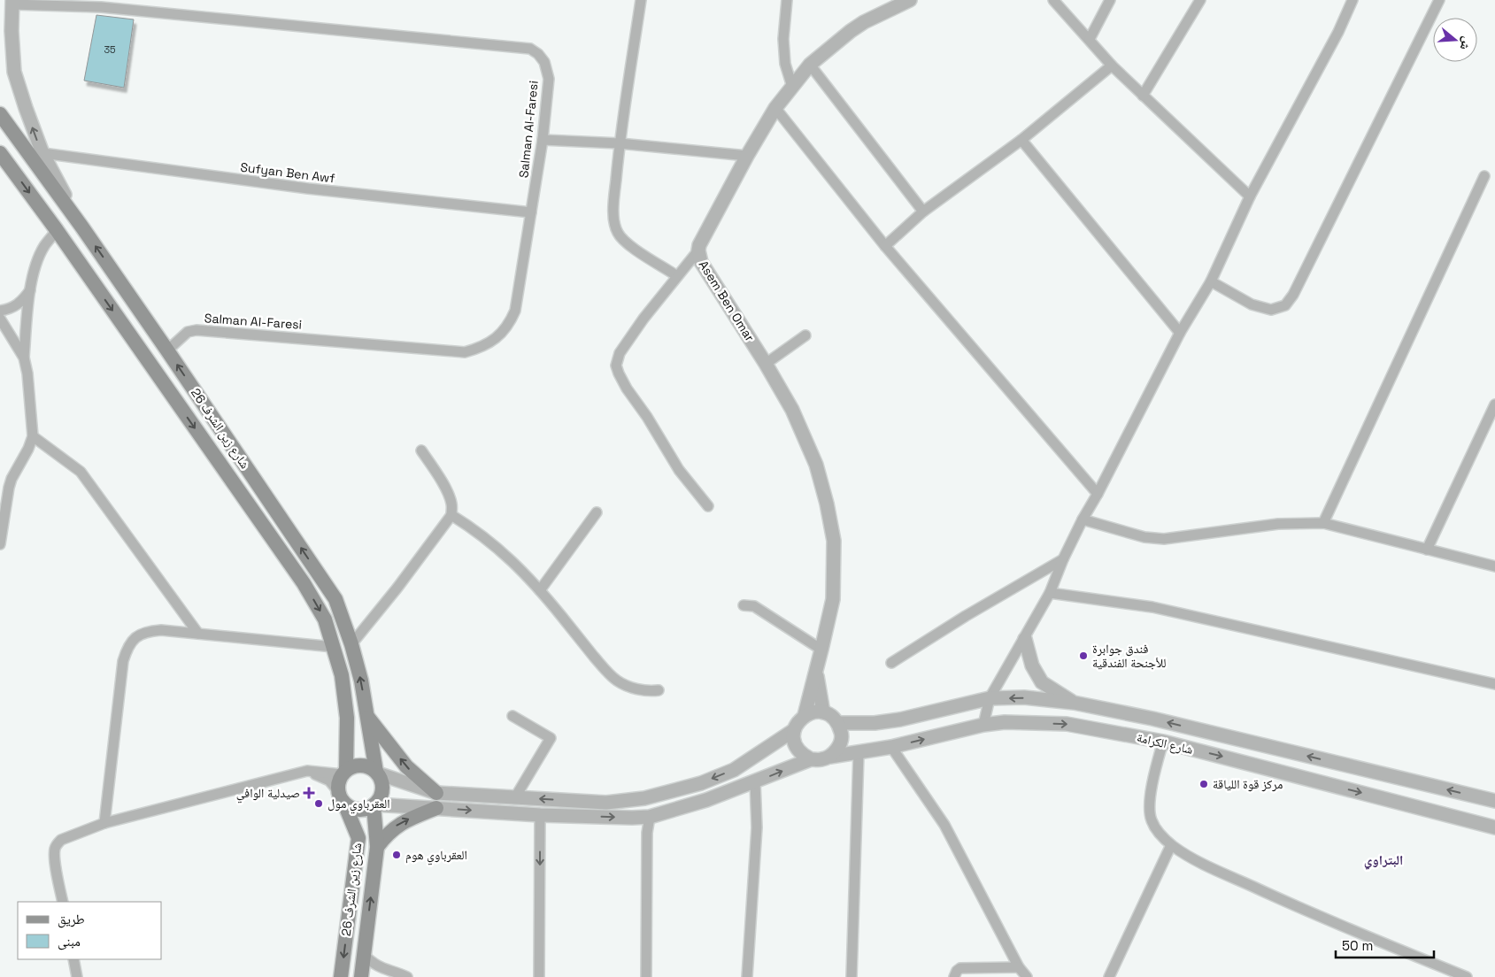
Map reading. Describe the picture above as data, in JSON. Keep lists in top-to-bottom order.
{
  "streets": {
    "main road": ["شارع زين الشرف 26"],
    "street": [
      "Salman Al-Faresi",
      "Sufyan Ben Awf",
      "Asem Ben Omar",
      "شارع الكرامة"
    ]
  },
  "crossings": [
    ["Salman Al-Faresi", "Sufyan Ben Awf"],
    ["Salman Al-Faresi", "شارع زين الشرف 26"],
    ["Asem Ben Omar", "شارع الكرامة"]
  ],
  "districts": ["البتراوي"],
  "places": {
    "other": [
      "فندق جوابرة للأجنحة الفندقية",
      "مركز قوة اللياقة",
      "العقرباوي مول",
      "العقرباوي هوم"
    ],
    "health": ["صيدلية الوافي"]
  },
  "house_numbers": ["35"],
  "legend": ["طريق", "مبنى"],
  "scale_bar": "50 m",
  "north": "right"
}
